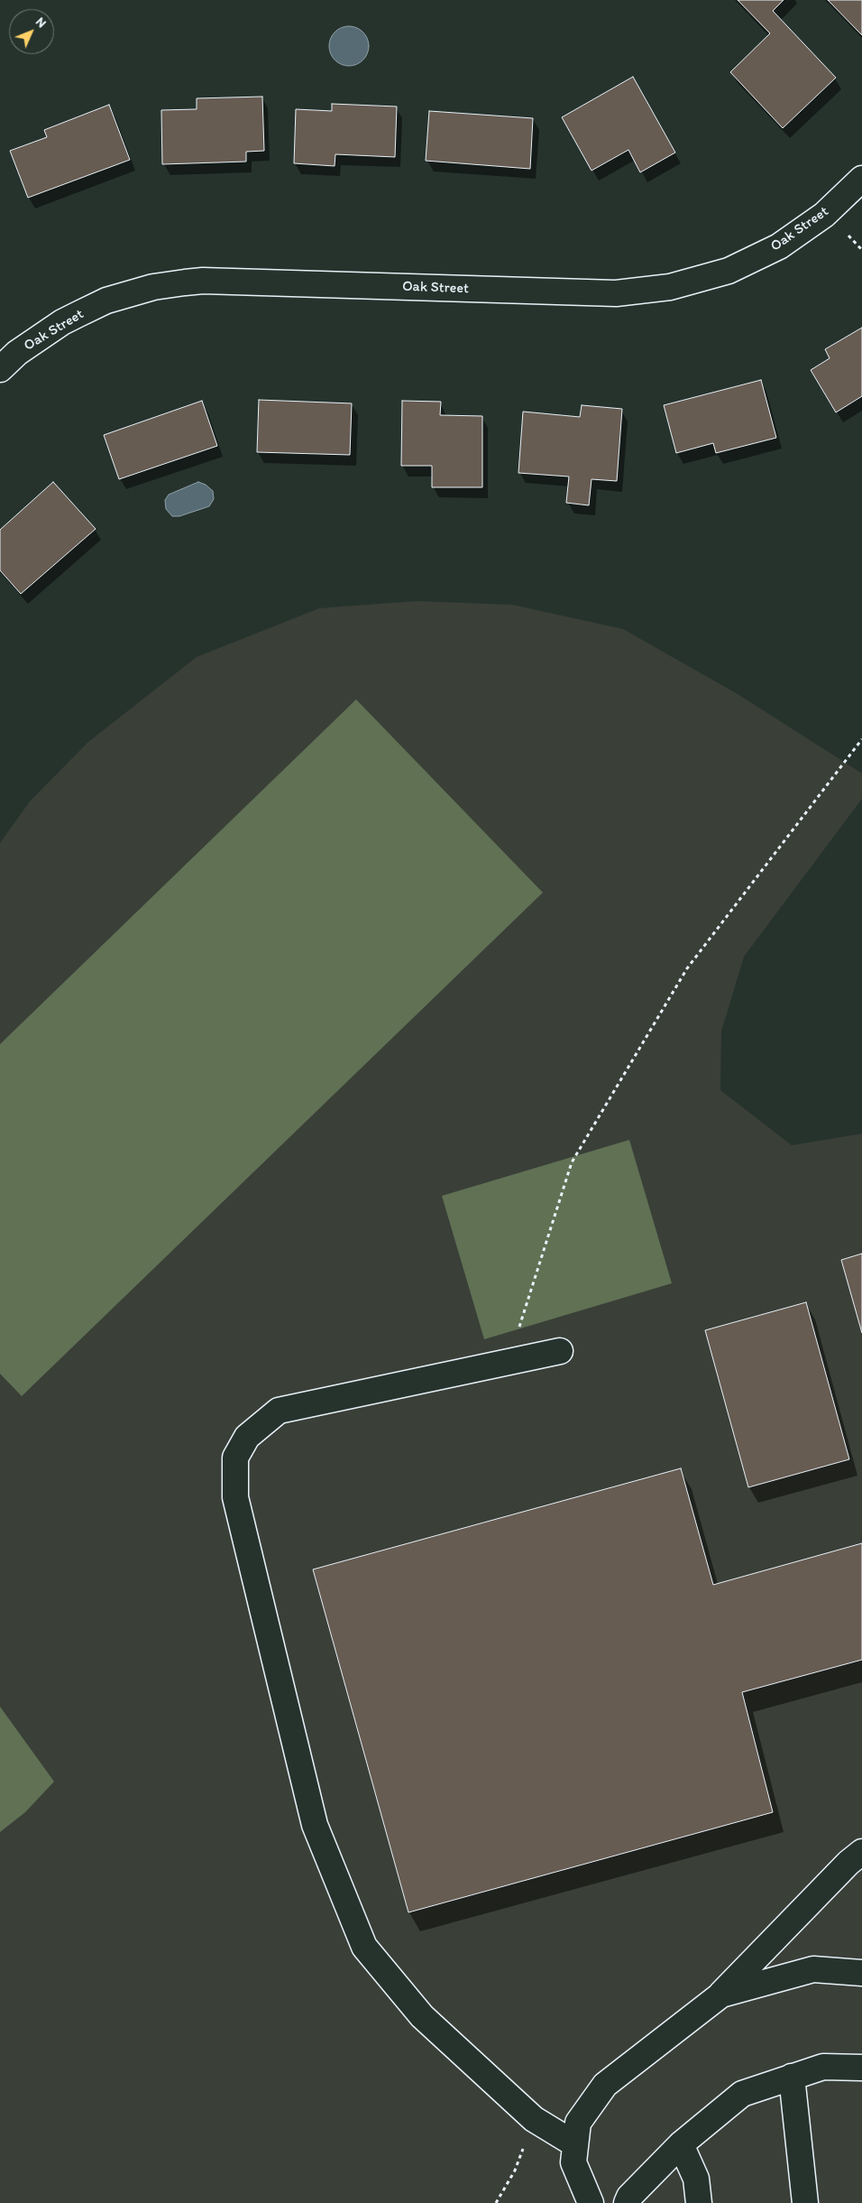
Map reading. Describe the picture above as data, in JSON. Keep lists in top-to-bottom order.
{
  "streets": {
    "street": ["Oak Street"]
  },
  "north": "top right"
}
